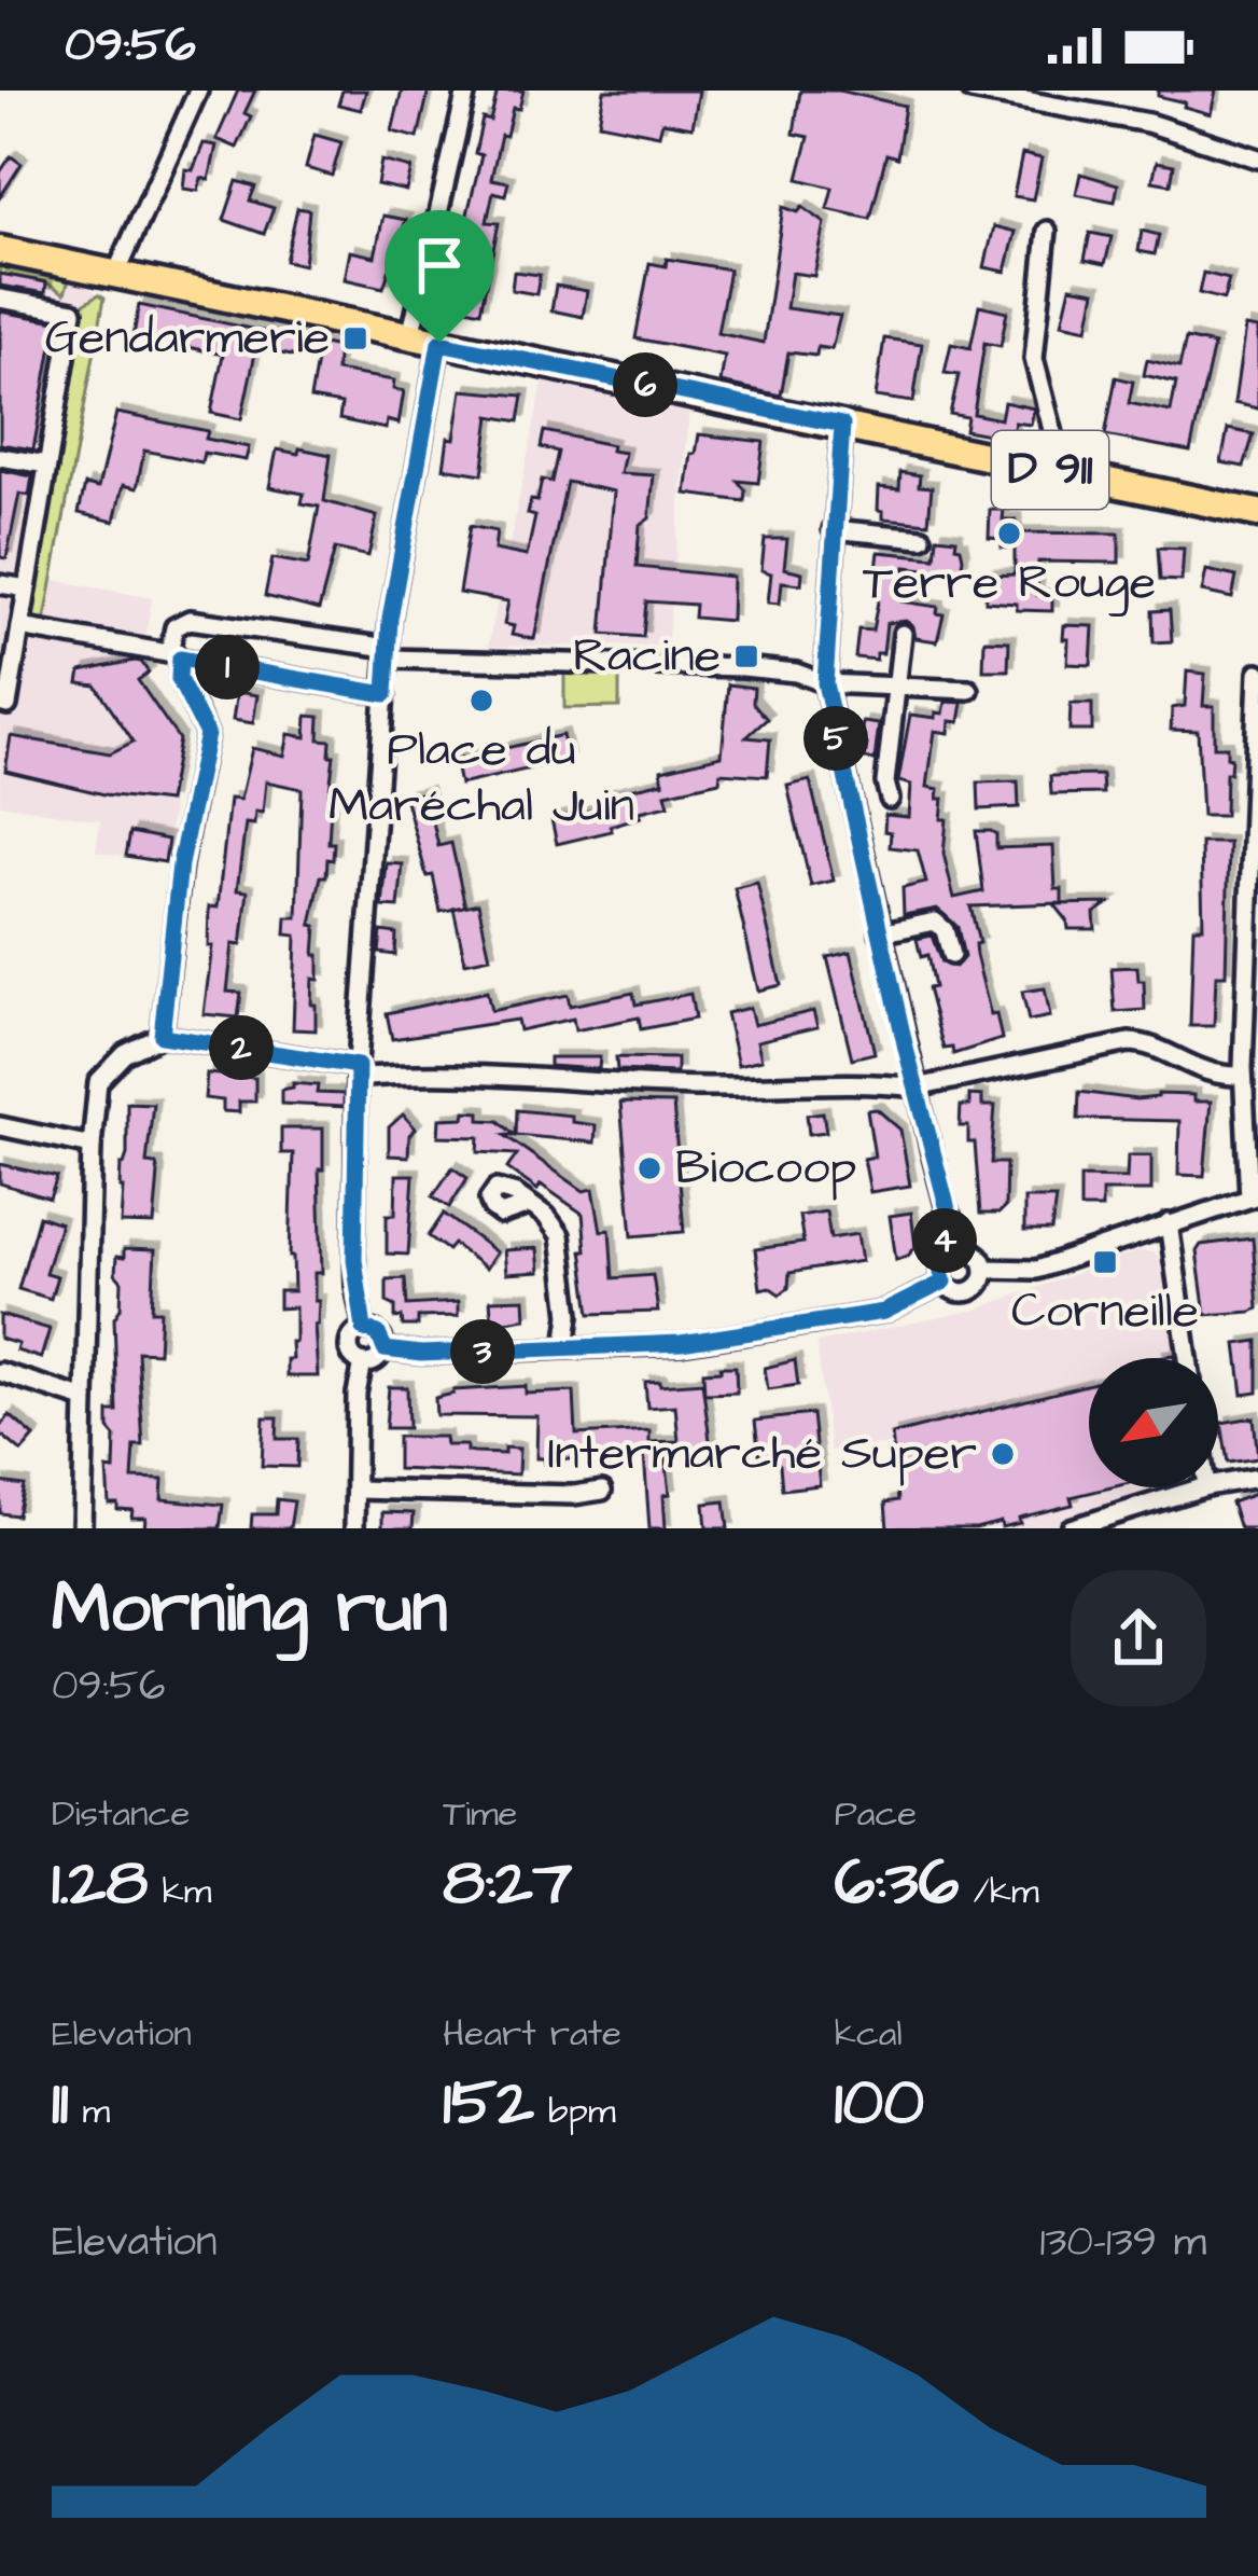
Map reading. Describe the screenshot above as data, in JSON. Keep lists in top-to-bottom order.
{
  "streets": {
    "main road": ["D 911"]
  },
  "places": {
    "transit": ["Gendarmerie", "Racine", "Corneille"],
    "other": [
      "Terre Rouge",
      "Place du Maréchal Juin",
      "Biocoop",
      "Intermarché Super"
    ]
  },
  "north": "bottom left",
  "page": {
    "status": "09:56",
    "pins": [
      "6",
      "1",
      "5",
      "2",
      "4",
      "3"
    ],
    "heading": ["Morning run", "09:56"],
    "stats": [
      ["Distance", "1.28 km"],
      ["Time", "8:27"],
      ["Pace", "6:36 /km"],
      ["Elevation", "11 m"],
      ["Heart rate", "152 bpm"],
      ["kcal", "100"]
    ],
    "chart": ["Elevation", "130–139 m"]
  }
}
